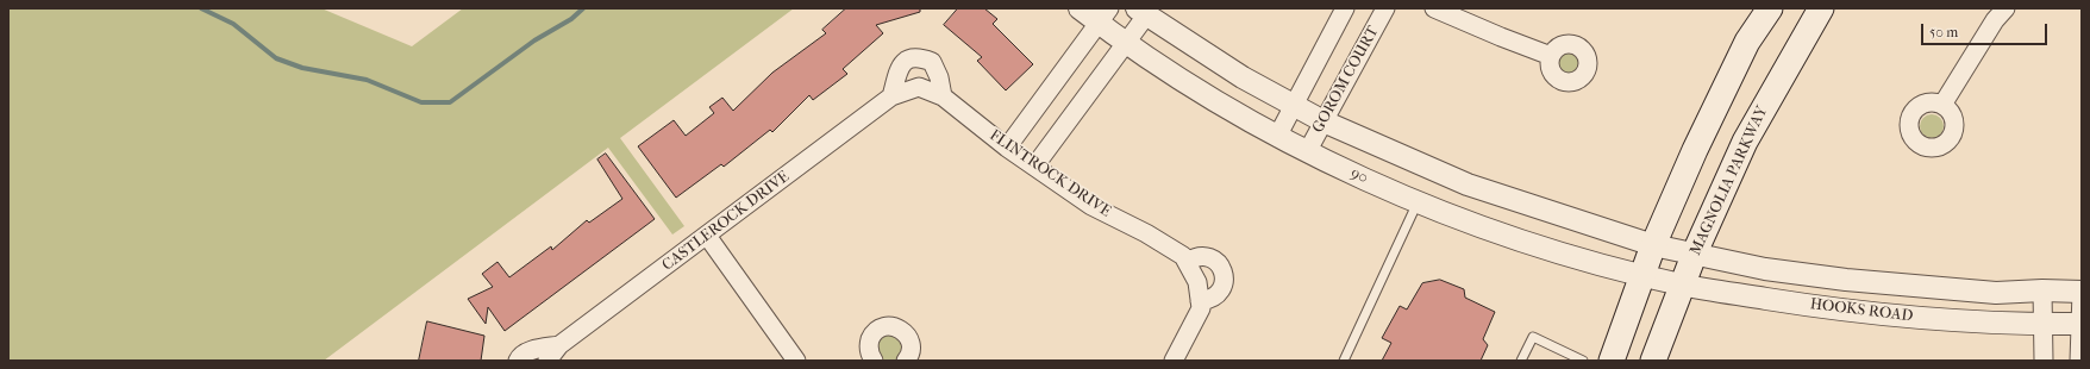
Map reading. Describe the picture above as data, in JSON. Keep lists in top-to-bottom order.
{
  "streets": {
    "main road": ["MAGNOLIA PARKWAY"],
    "street": [
      "GOROM COURT",
      "FLINTROCK DRIVE",
      "90",
      "CASTLEROCK DRIVE",
      "HOOKS ROAD"
    ]
  },
  "crossings": [
    ["GOROM COURT", "90"],
    ["FLINTROCK DRIVE", "CASTLEROCK DRIVE"],
    ["90", "HOOKS ROAD"],
    ["MAGNOLIA PARKWAY", "HOOKS ROAD"]
  ],
  "scale_bar": "50 m"
}
